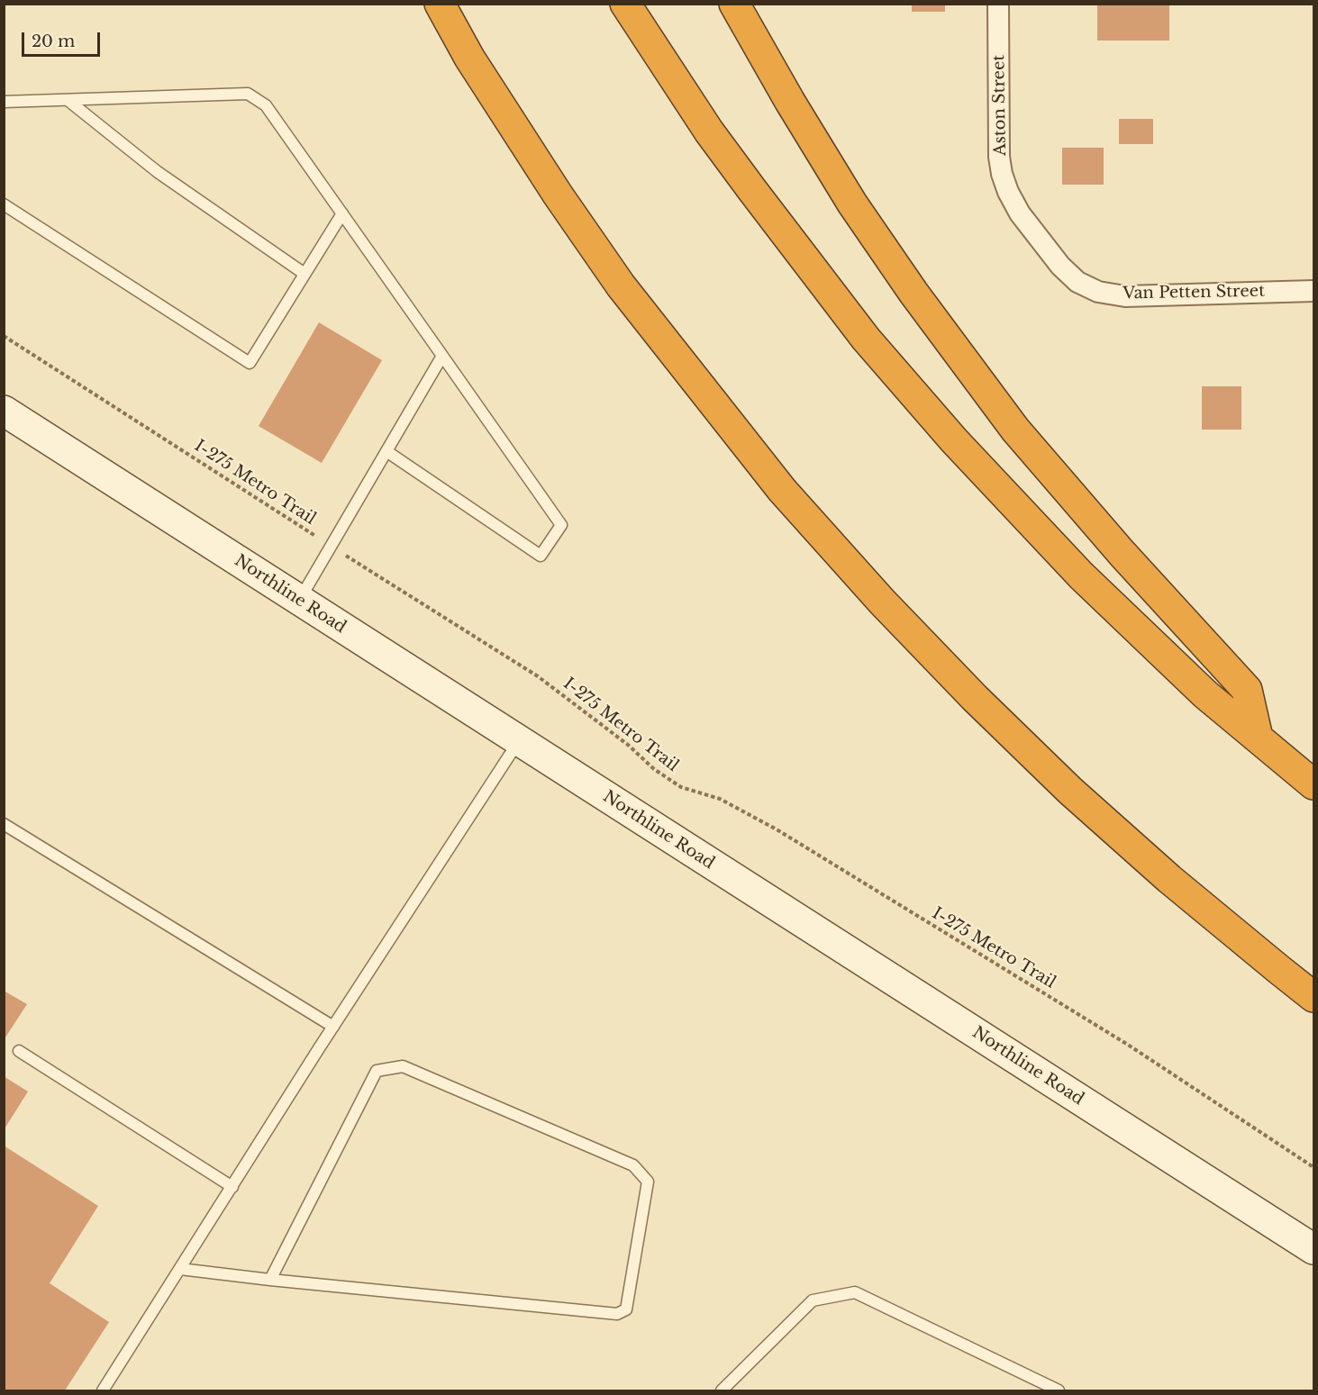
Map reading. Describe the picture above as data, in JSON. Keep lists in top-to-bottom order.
{
  "streets": {
    "street": ["Aston Street", "Van Petten Street", "Northline Road"],
    "path": ["I-275 Metro Trail"]
  },
  "crossings": [
    ["Aston Street", "Van Petten Street"]
  ],
  "scale_bar": "20 m"
}
